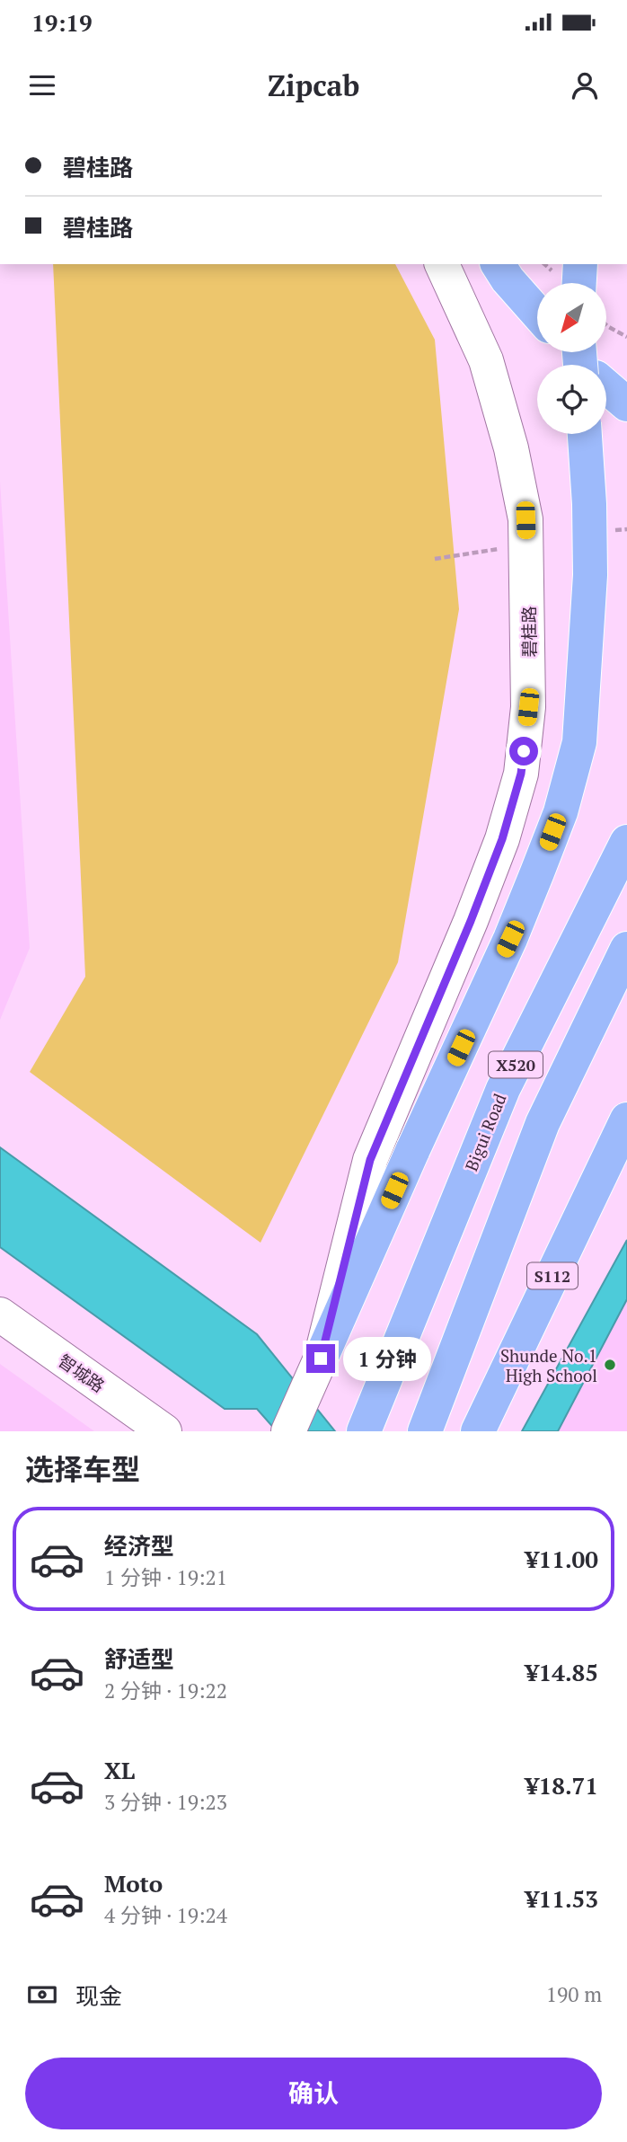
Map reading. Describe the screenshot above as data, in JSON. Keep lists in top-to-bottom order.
{
  "streets": {
    "highway": ["X520", "Bigui Road", "S112"],
    "main road": ["碧桂路", "智城路"]
  },
  "places": ["Shunde No.1 High School"],
  "north": "bottom left",
  "page": {
    "status": "19:19",
    "header": "Zipcab",
    "banner": ["碧桂路", "碧桂路"],
    "bubble": "1 分钟",
    "heading": "选择车型",
    "list": [
      {
        "name": "经济型",
        "note": "1 分钟 · 19:21",
        "value": "¥11.00"
      },
      {
        "name": "舒适型",
        "note": "2 分钟 · 19:22",
        "value": "¥14.85"
      },
      {
        "name": "XL",
        "note": "3 分钟 · 19:23",
        "value": "¥18.71"
      },
      {
        "name": "Moto",
        "note": "4 分钟 · 19:24",
        "value": "¥11.53"
      }
    ],
    "pay": ["现金", "190 m"],
    "buttons": "确认"
  }
}
